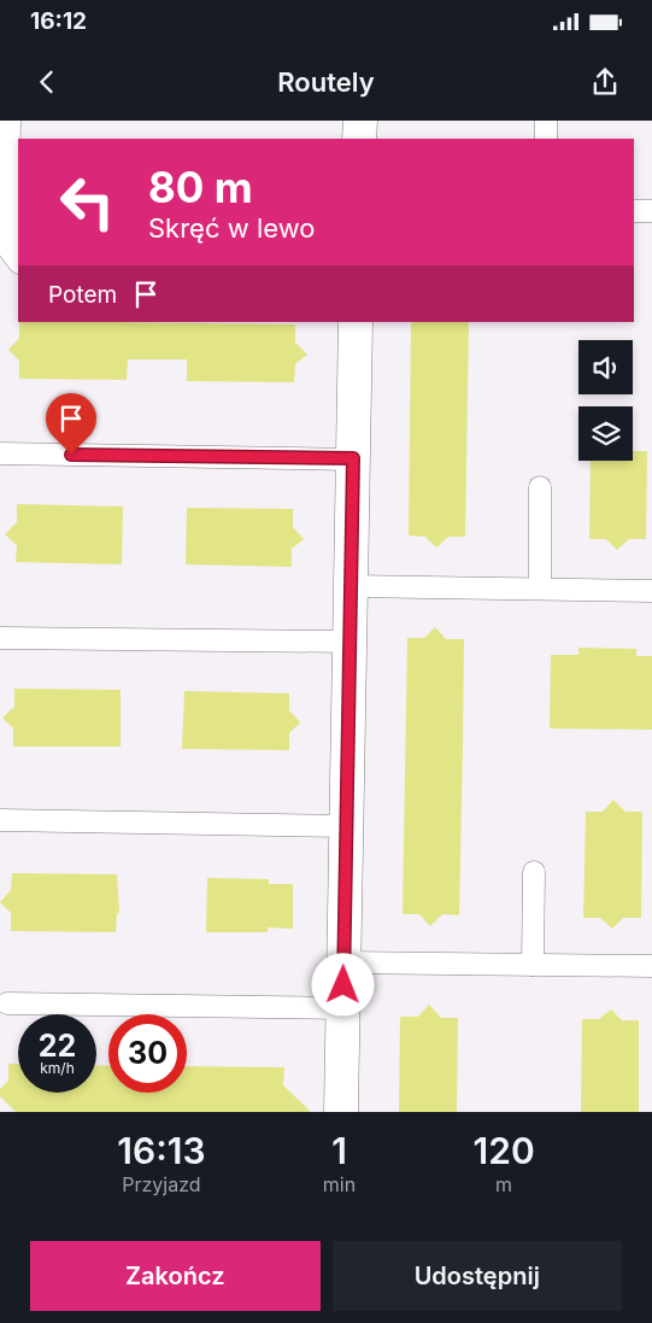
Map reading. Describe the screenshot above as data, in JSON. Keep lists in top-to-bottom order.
{
  "page": {
    "status": "16:12",
    "header": "Routely",
    "turn": ["80 m", "Skręć w lewo"],
    "then": "Potem",
    "speed": "22 km/h",
    "limit": "30",
    "eta": [
      "16:13",
      "Przyjazd",
      "1",
      "min",
      "120",
      "m"
    ],
    "buttons": ["Zakończ", "Udostępnij"]
  }
}
